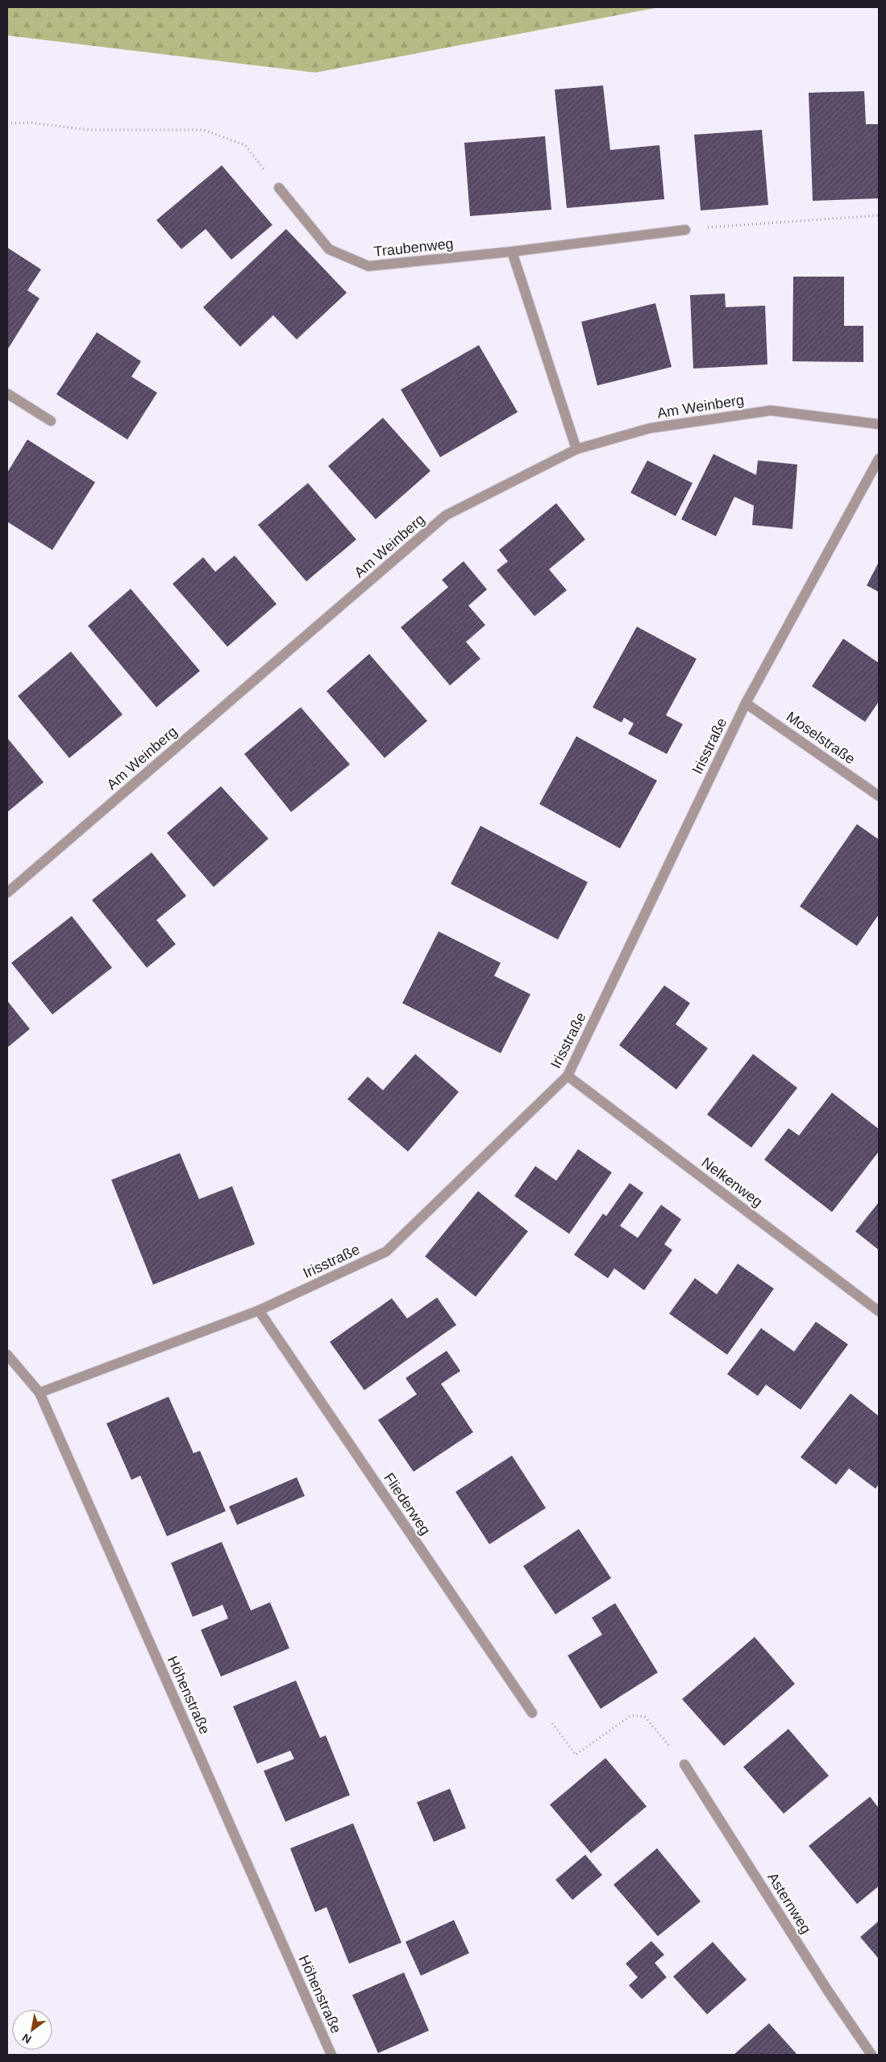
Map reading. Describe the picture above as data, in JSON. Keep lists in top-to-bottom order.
{
  "streets": {
    "street": [
      "Traubenweg",
      "Am Weinberg",
      "Moselstraße",
      "Irisstraße",
      "Nelkenweg",
      "Fliederweg",
      "Höhenstraße",
      "Asternweg"
    ]
  },
  "crossings": [
    ["Moselstraße", "Irisstraße"],
    ["Irisstraße", "Nelkenweg"],
    ["Irisstraße", "Fliederweg"],
    ["Irisstraße", "Höhenstraße"]
  ],
  "north": "bottom left"
}
